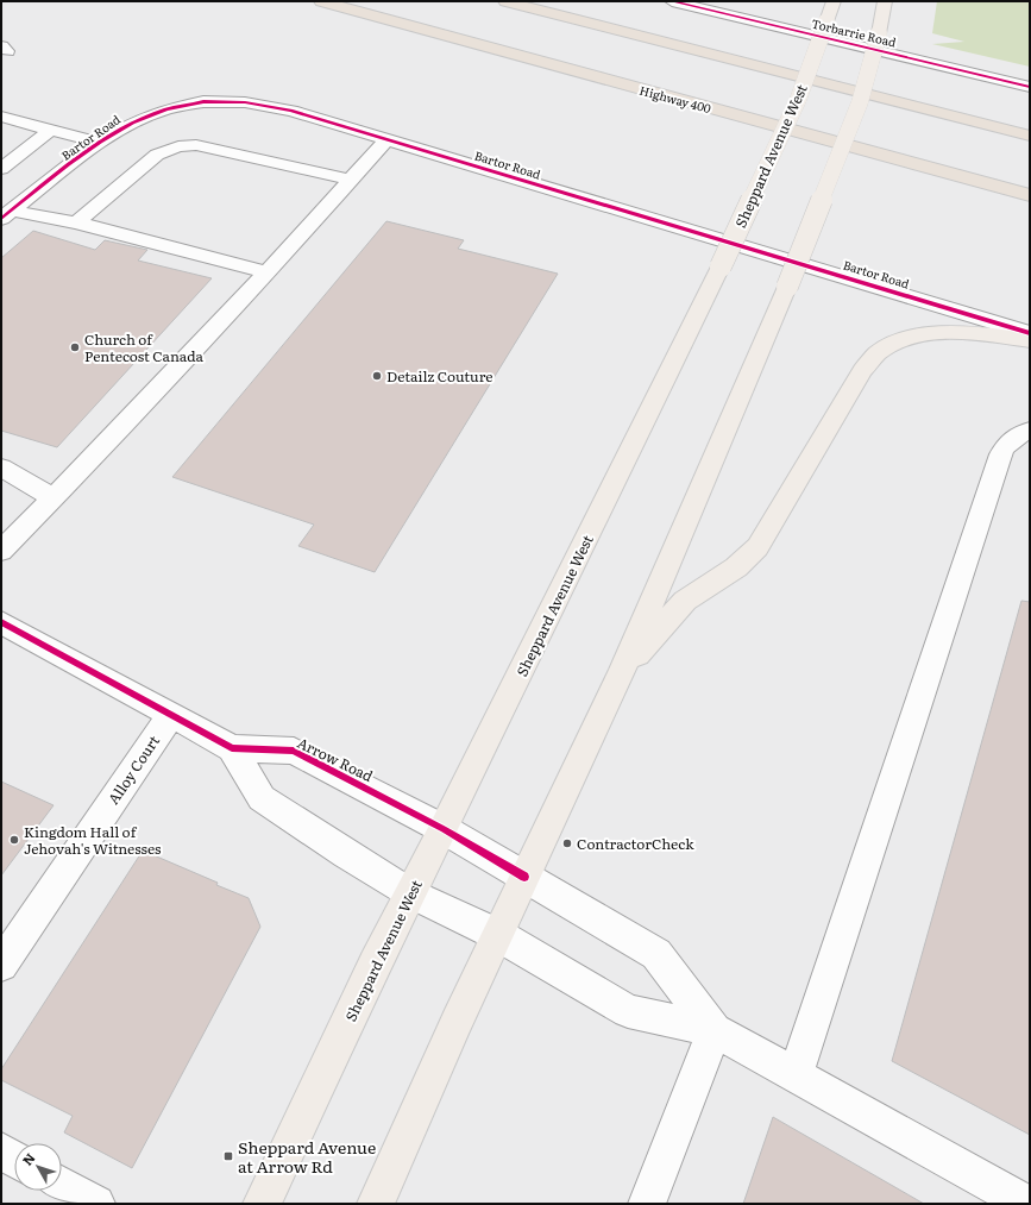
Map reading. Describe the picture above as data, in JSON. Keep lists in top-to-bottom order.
{
  "streets": {
    "highway": ["Highway 400"],
    "main road": ["Sheppard Avenue West"],
    "street": [
      "Torbarrie Road",
      "Bartor Road",
      "Arrow Road",
      "Alloy Court"
    ]
  },
  "crossings": [
    ["Sheppard Avenue West", "Arrow Road"],
    ["Arrow Road", "Alloy Court"]
  ],
  "places": {
    "other": [
      "Church of Pentecost Canada",
      "Detailz Couture",
      "Kingdom Hall of Jehovah's Witnesses",
      "ContractorCheck"
    ],
    "transit": ["Sheppard Avenue at Arrow Rd"]
  },
  "north": "top left"
}
